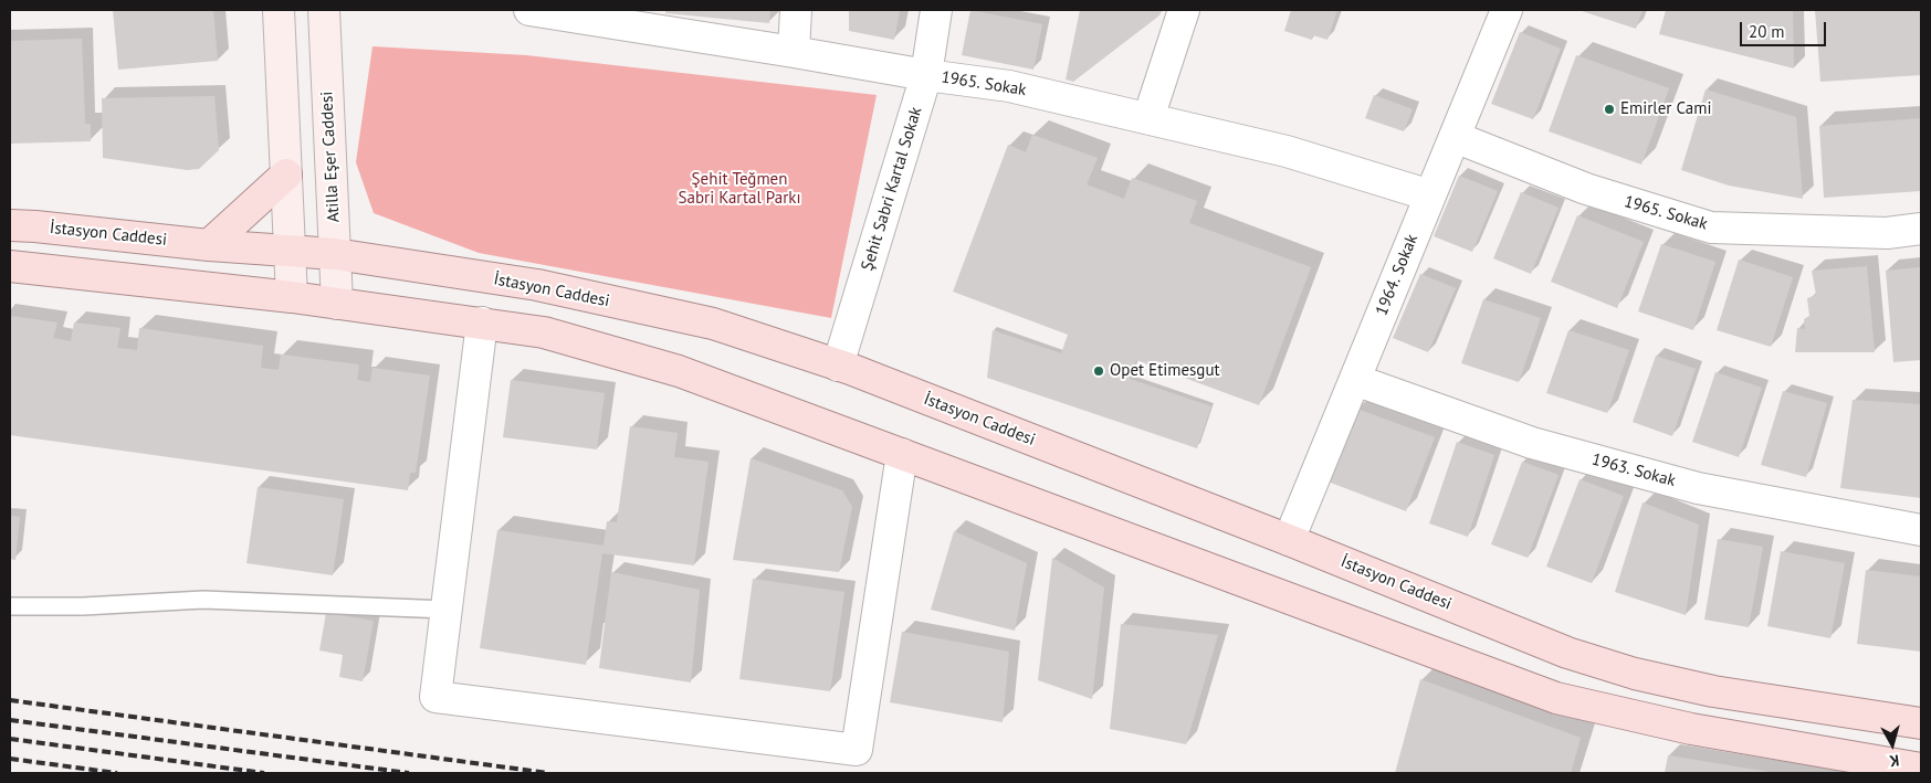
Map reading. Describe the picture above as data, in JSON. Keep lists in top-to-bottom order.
{
  "streets": {
    "main road": ["Atilla Eşer Caddesi", "İstasyon Caddesi"],
    "street": [
      "1965. Sokak",
      "Şehit Sabri Kartal Sokak",
      "1964. Sokak",
      "1963. Sokak"
    ]
  },
  "crossings": [
    ["1965. Sokak", "Şehit Sabri Kartal Sokak"],
    ["1965. Sokak", "1964. Sokak"],
    ["Atilla Eşer Caddesi", "İstasyon Caddesi"],
    ["Şehit Sabri Kartal Sokak", "İstasyon Caddesi"],
    ["İstasyon Caddesi", "1964. Sokak"],
    ["1964. Sokak", "1963. Sokak"]
  ],
  "parks": ["Şehit Teğmen Sabri Kartal Parkı"],
  "places": ["Emirler Cami", "Opet Etimesgut"],
  "scale_bar": "20 m",
  "north": "bottom"
}
